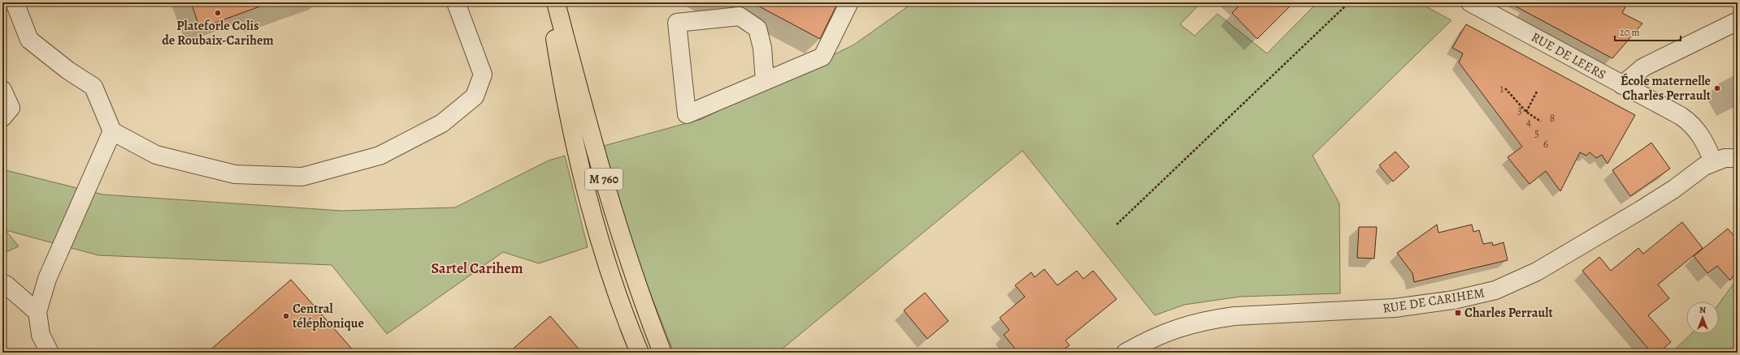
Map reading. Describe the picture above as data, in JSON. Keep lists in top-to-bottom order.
{
  "streets": {
    "main road": ["M 760"],
    "street": ["RUE DE LEERS", "RUE DE CARIHEM"]
  },
  "crossings": [
    ["RUE DE LEERS", "RUE DE CARIHEM"]
  ],
  "districts": ["Sartel Carihem"],
  "places": {
    "other": ["Plateforle Colis de Roubaix-Carihem", "École maternelle Charles Perrault", "Central téléphonique"],
    "transit": ["Charles Perrault"]
  },
  "house_numbers": [
    "1",
    "3",
    "8",
    "4",
    "5",
    "6"
  ],
  "scale_bar": "20 m",
  "north": "top"
}
